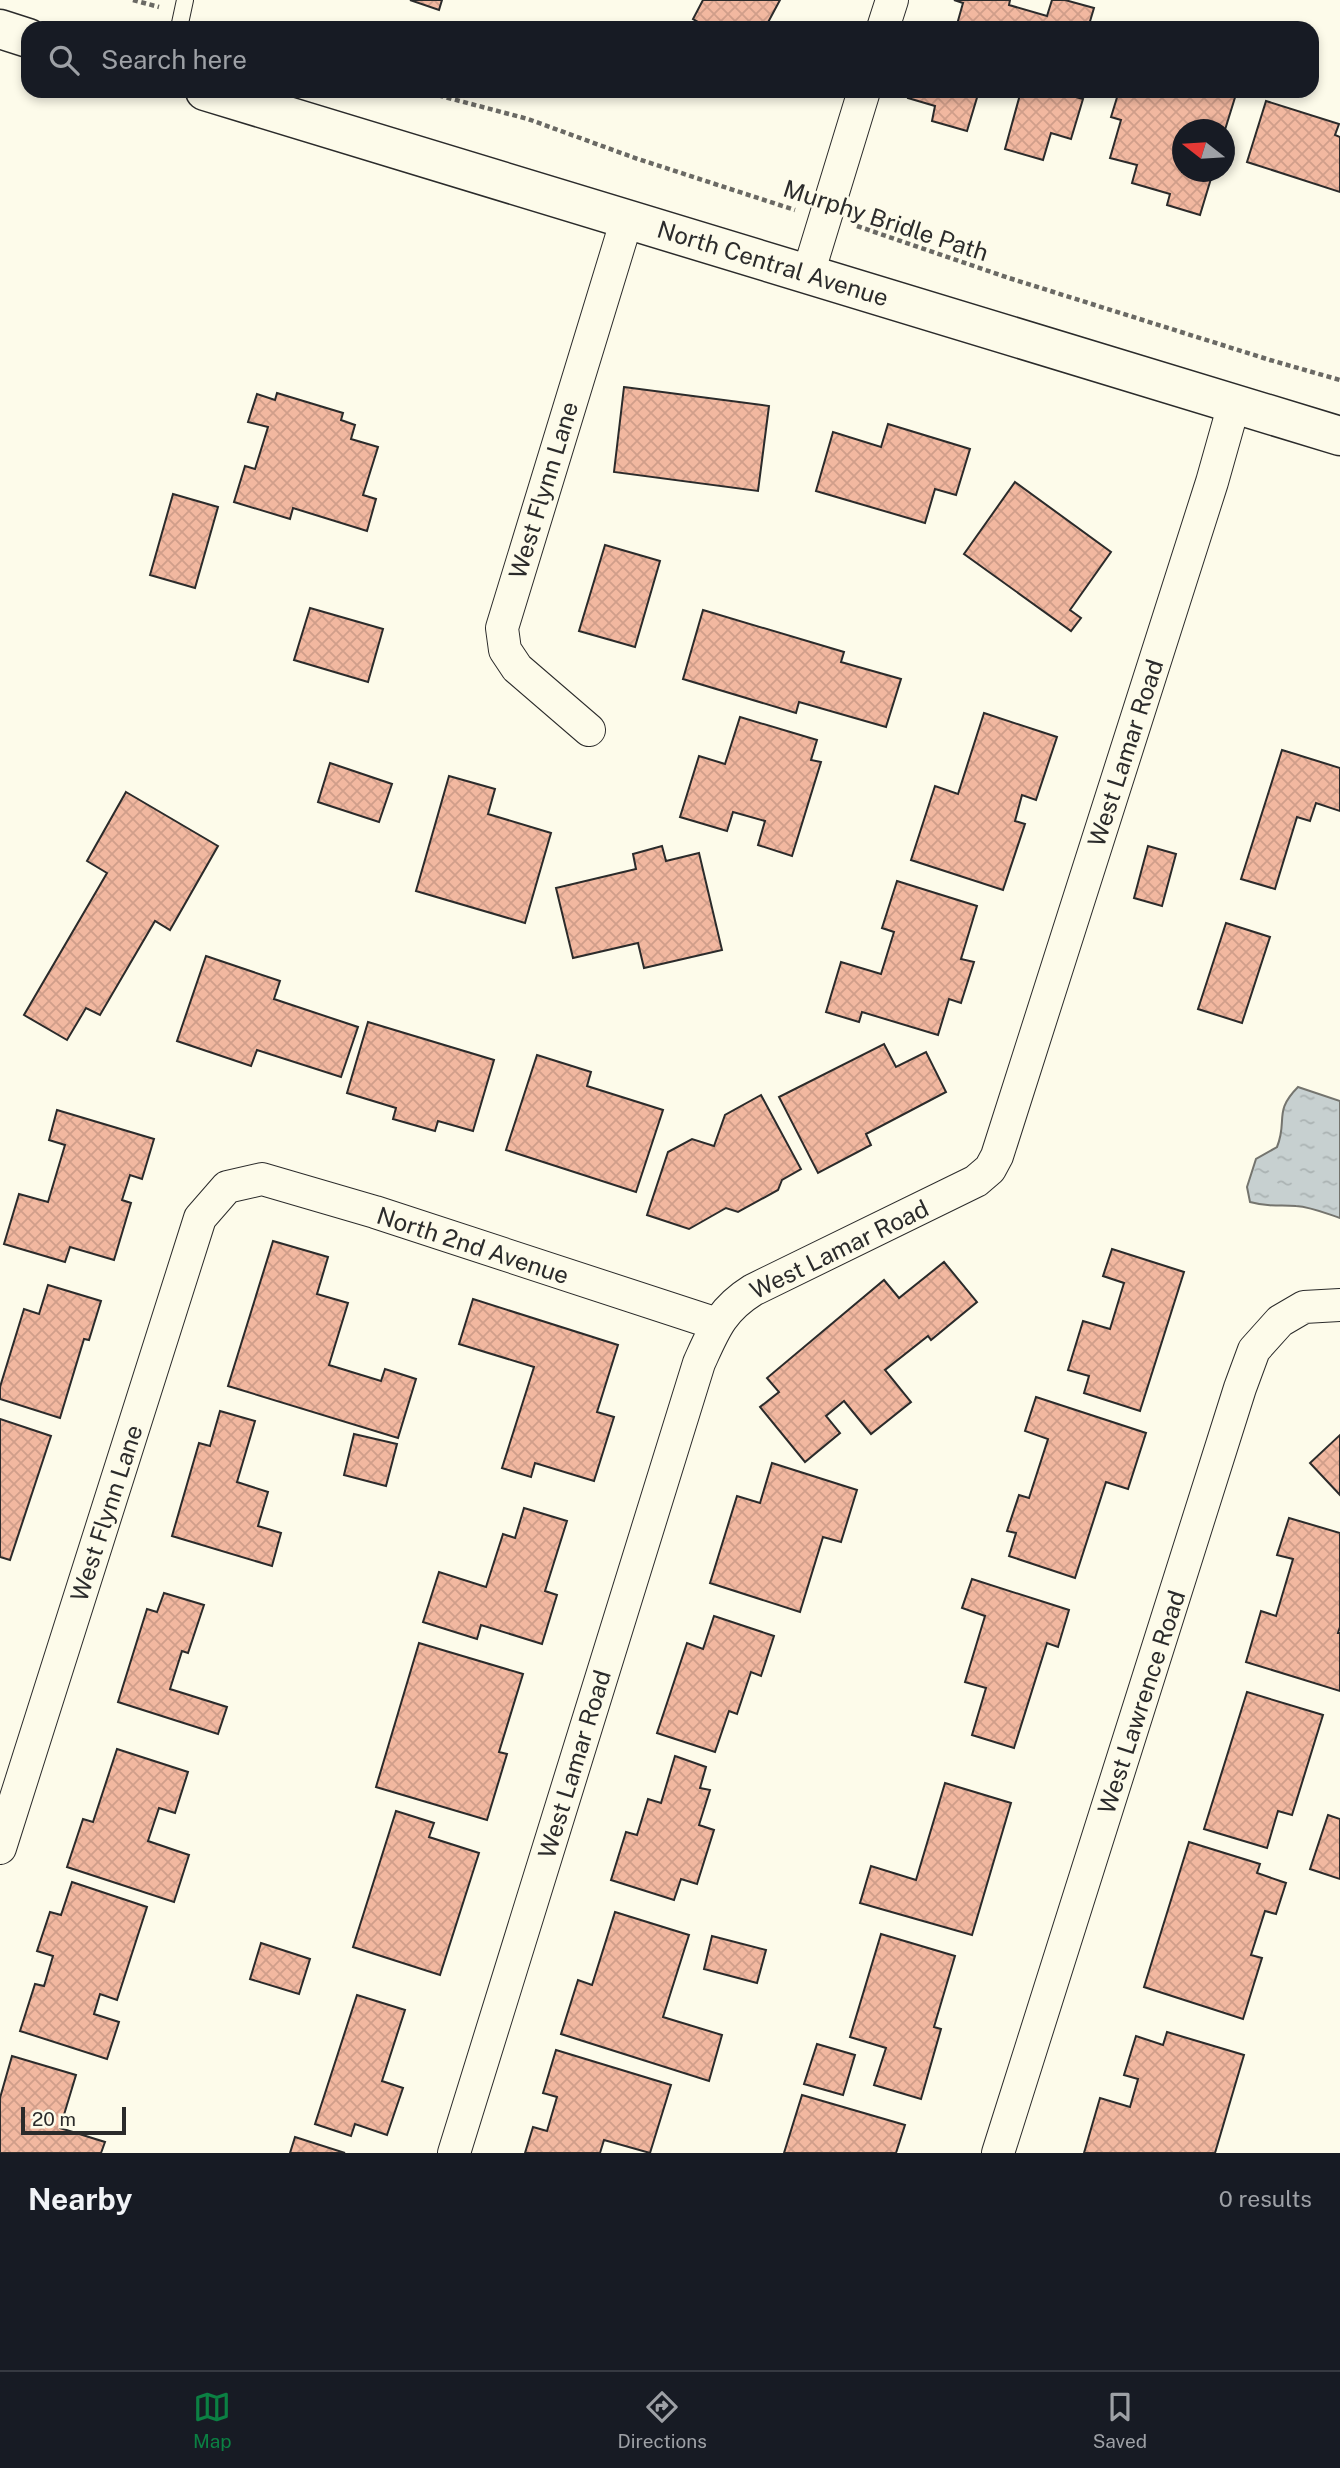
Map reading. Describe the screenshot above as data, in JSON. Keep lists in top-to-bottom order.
{
  "streets": {
    "main road": ["North Central Avenue"],
    "street": [
      "West Flynn Lane",
      "West Lamar Road",
      "North 2nd Avenue",
      "West Lawrence Road"
    ],
    "path": ["Murphy Bridle Path"]
  },
  "crossings": [
    ["North Central Avenue", "West Flynn Lane"],
    ["North Central Avenue", "West Lamar Road"],
    ["West Flynn Lane", "North 2nd Avenue"],
    ["West Lamar Road", "North 2nd Avenue"]
  ],
  "scale_bar": "20 m",
  "north": "left",
  "page": {
    "search": "Search here",
    "scale": "20 m",
    "heading": ["Nearby", "0 results"],
    "nav": ["Map", "Directions", "Saved"]
  }
}
